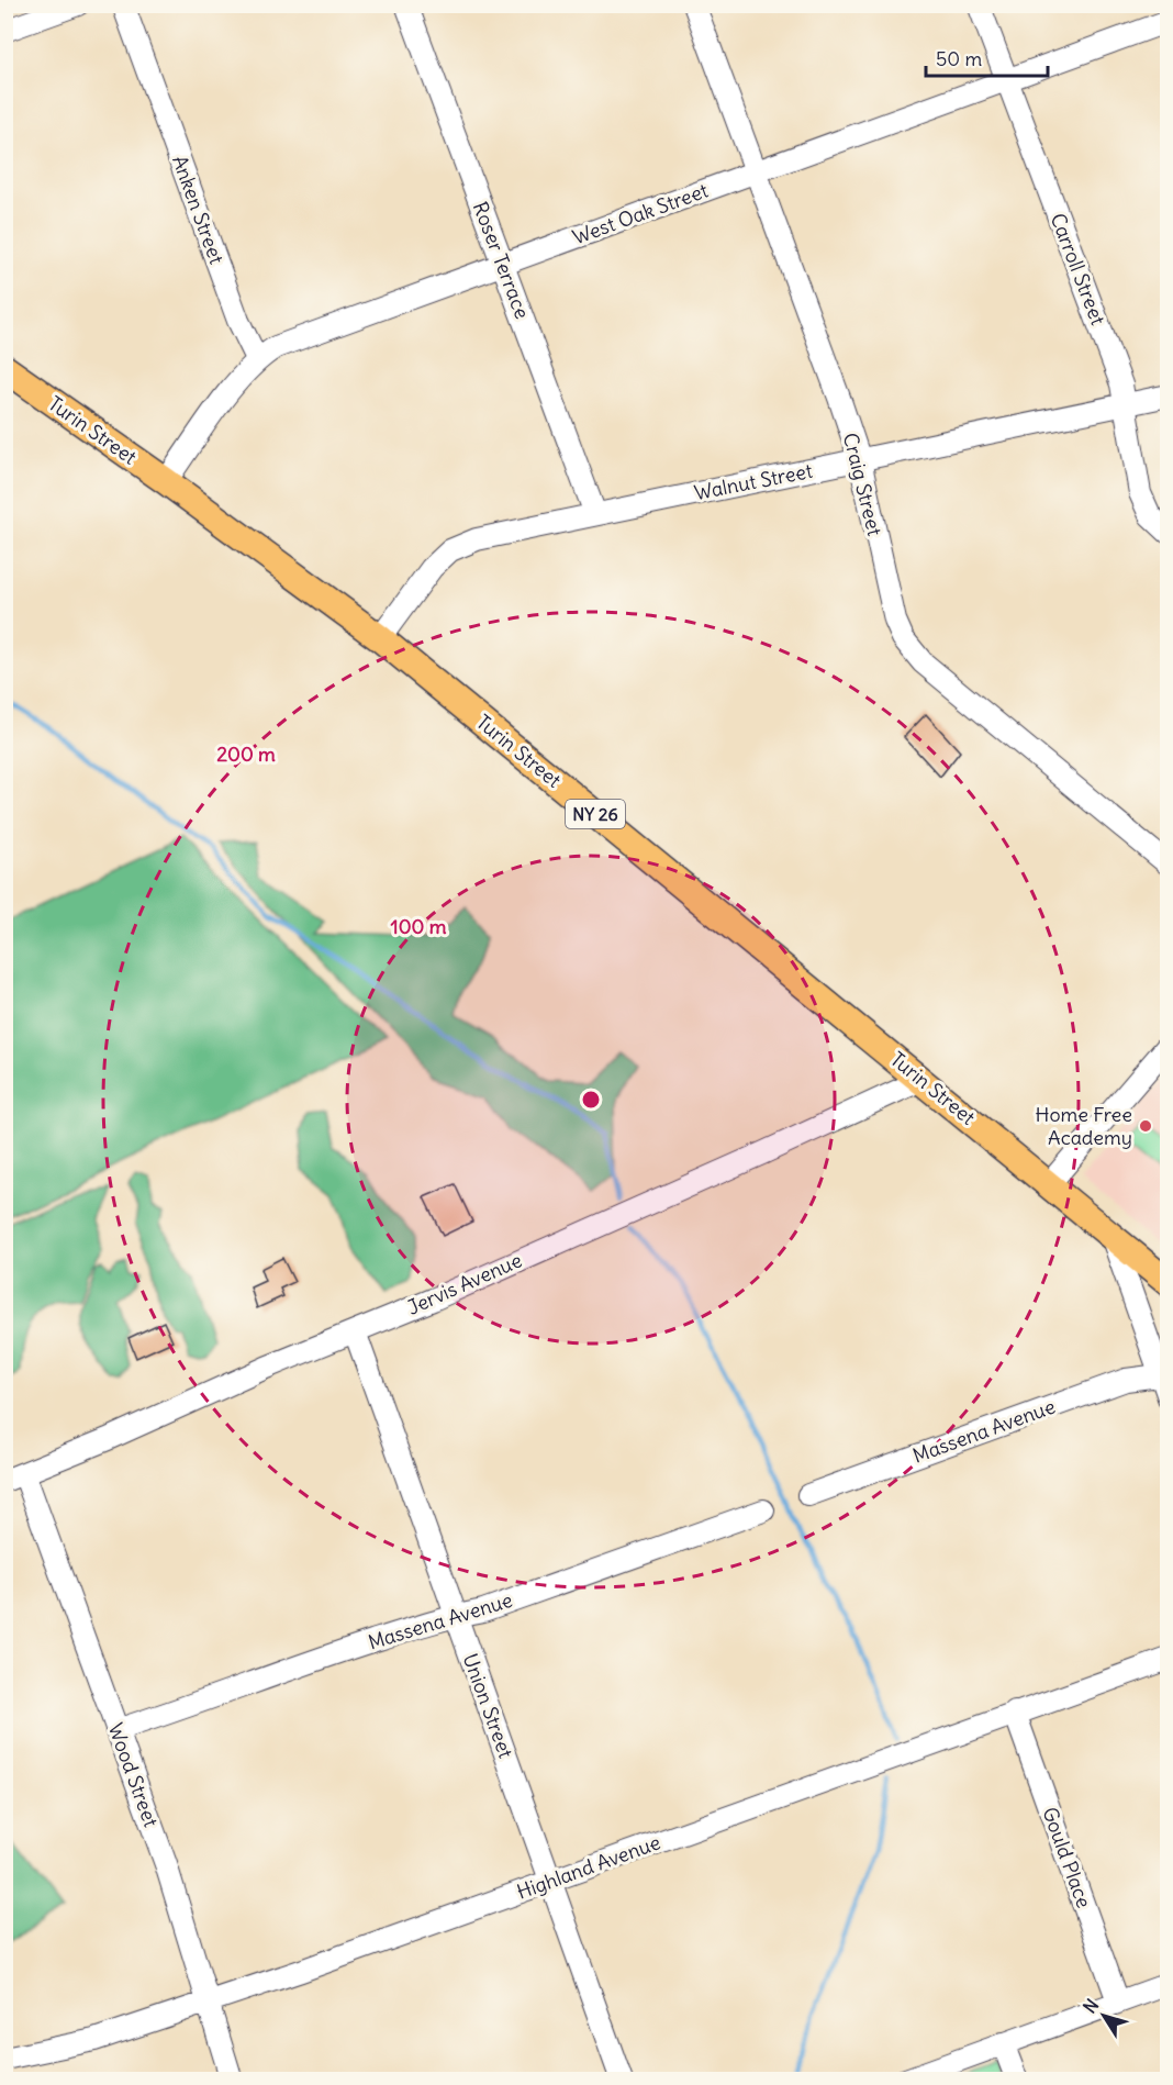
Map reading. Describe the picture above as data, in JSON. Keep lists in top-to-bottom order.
{
  "streets": {
    "main road": ["Turin Street", "NY 26"],
    "street": [
      "Anken Street",
      "West Oak Street",
      "Roser Terrace",
      "Carroll Street",
      "Walnut Street",
      "Craig Street",
      "Jervis Avenue",
      "Massena Avenue",
      "Union Street",
      "Wood Street",
      "Gould Place",
      "Highland Avenue"
    ]
  },
  "crossings": [
    ["Anken Street", "West Oak Street"],
    ["West Oak Street", "Roser Terrace"],
    ["West Oak Street", "Carroll Street"],
    ["West Oak Street", "Turin Street"],
    ["West Oak Street", "Craig Street"],
    ["Roser Terrace", "Walnut Street"],
    ["Carroll Street", "Walnut Street"],
    ["Turin Street", "Walnut Street"],
    ["Turin Street", "Jervis Avenue"],
    ["Walnut Street", "Craig Street"],
    ["Jervis Avenue", "Union Street"],
    ["Jervis Avenue", "Wood Street"],
    ["Massena Avenue", "Union Street"],
    ["Massena Avenue", "Wood Street"],
    ["Union Street", "Highland Avenue"],
    ["Wood Street", "Highland Avenue"],
    ["Gould Place", "Highland Avenue"]
  ],
  "places": ["Home Free Academy"],
  "scale_bar": "50 m",
  "north": "top left",
  "rings": ["200 m", "100 m"]
}
